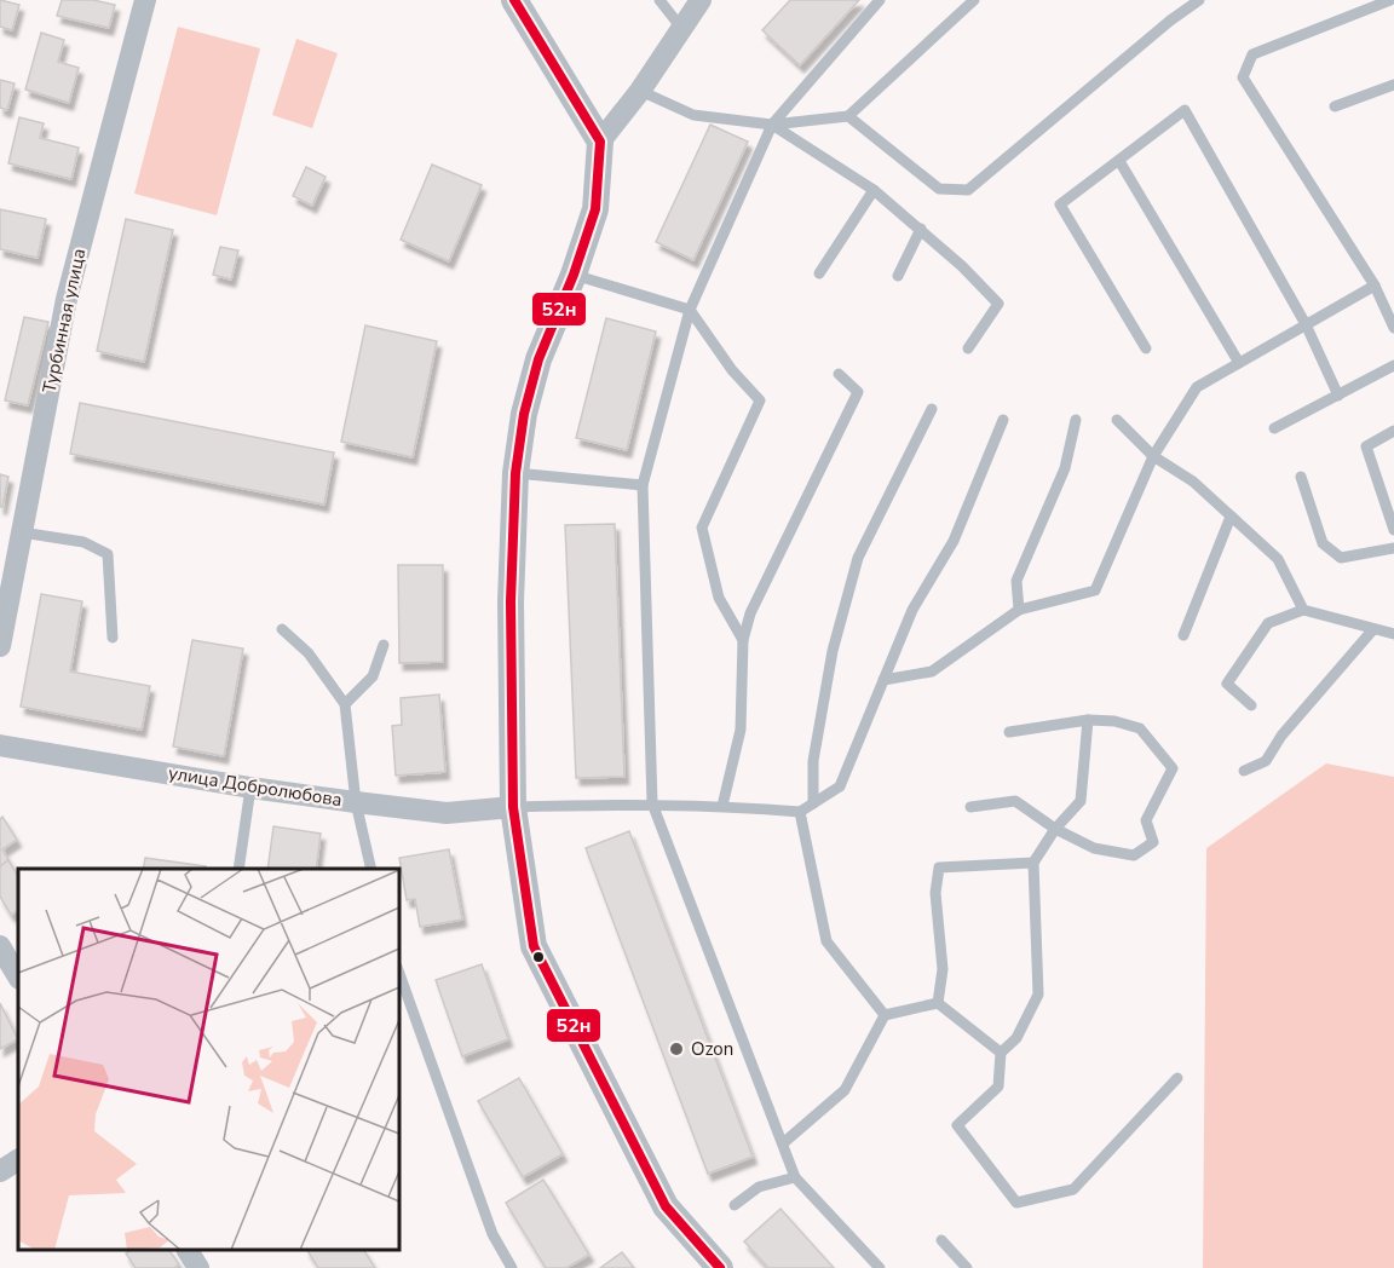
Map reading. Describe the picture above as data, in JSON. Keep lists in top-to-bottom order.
{
  "streets": {
    "street": ["Турбинная улица", "улица Добролюбова"]
  },
  "places": ["Ozon"],
  "lines": ["transit line 52н"]
}
